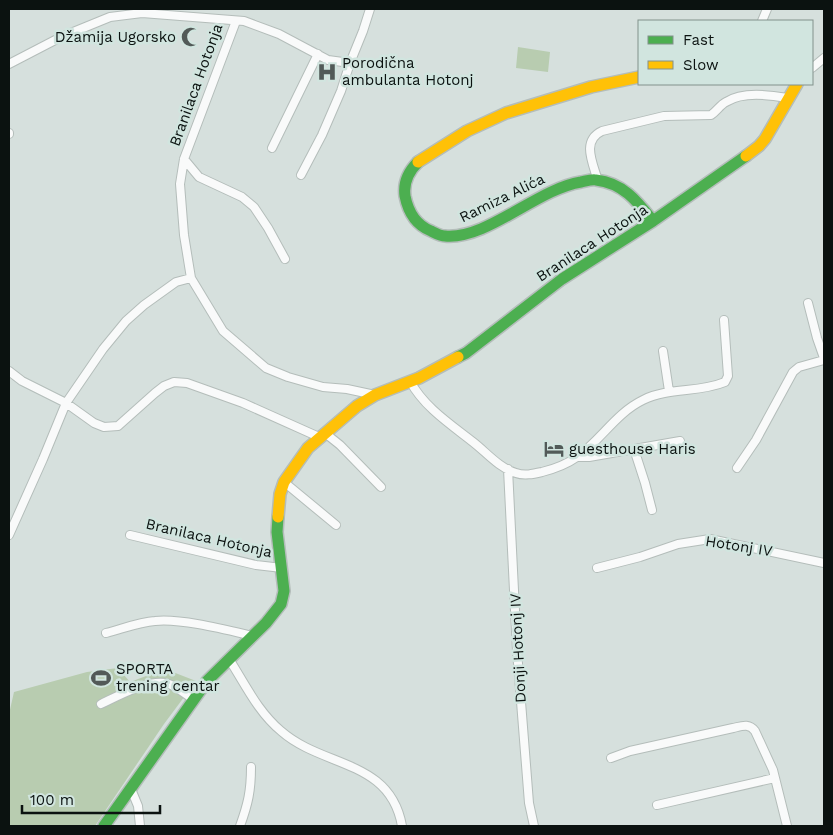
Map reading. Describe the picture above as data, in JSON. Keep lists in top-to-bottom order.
{
  "streets": {
    "street": [
      "Branilaca Hotonja",
      "Ramiza Alića",
      "Hotonj IV",
      "Donji Hotonj IV"
    ]
  },
  "crossings": [
    ["Branilaca Hotonja", "Ramiza Alića"]
  ],
  "places": {
    "mosque": ["Džamija Ugorsko"],
    "hospital": ["Porodična ambulanta Hotonj"],
    "hotel": ["guesthouse Haris"],
    "sports": ["SPORTA trening centar"]
  },
  "legend": ["Fast", "Slow"],
  "scale_bar": "100 m"
}
